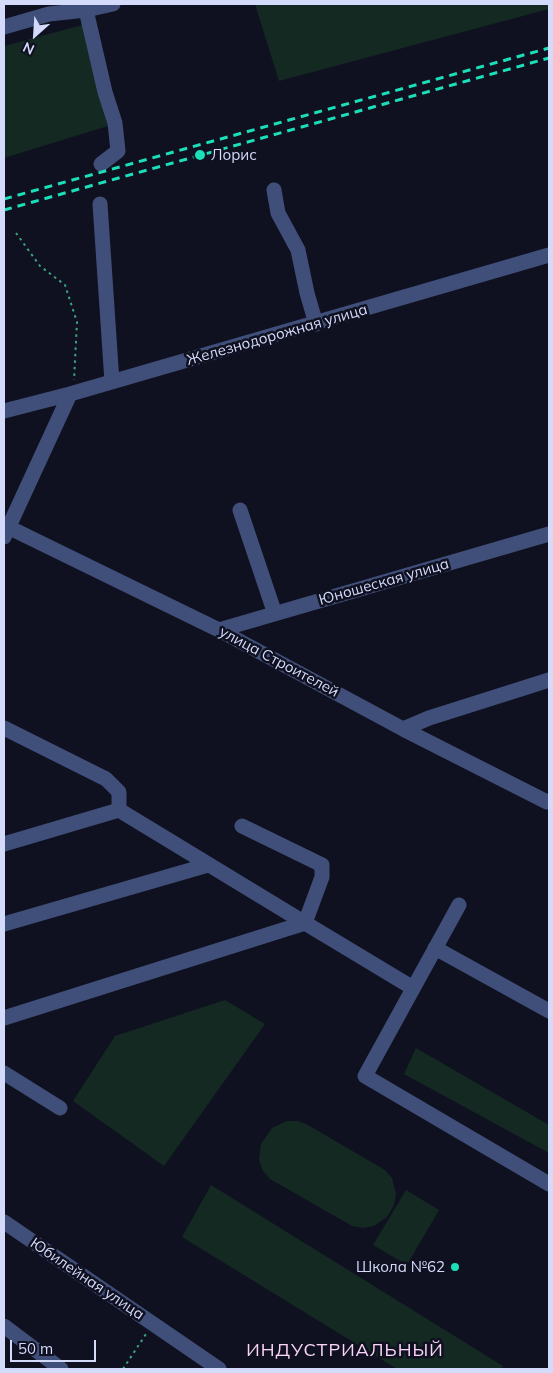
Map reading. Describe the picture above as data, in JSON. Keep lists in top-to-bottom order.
{
  "streets": {
    "street": [
      "Железнодорожная улица",
      "Юношеская улица",
      "улица Строителей",
      "Юбилейная улица"
    ]
  },
  "crossings": [
    ["Юношеская улица", "улица Строителей"]
  ],
  "districts": ["ИНДУСТРИАЛЬНЫЙ"],
  "places": ["Лорис", "Школа №62"],
  "scale_bar": "50 m",
  "north": "bottom left"
}
